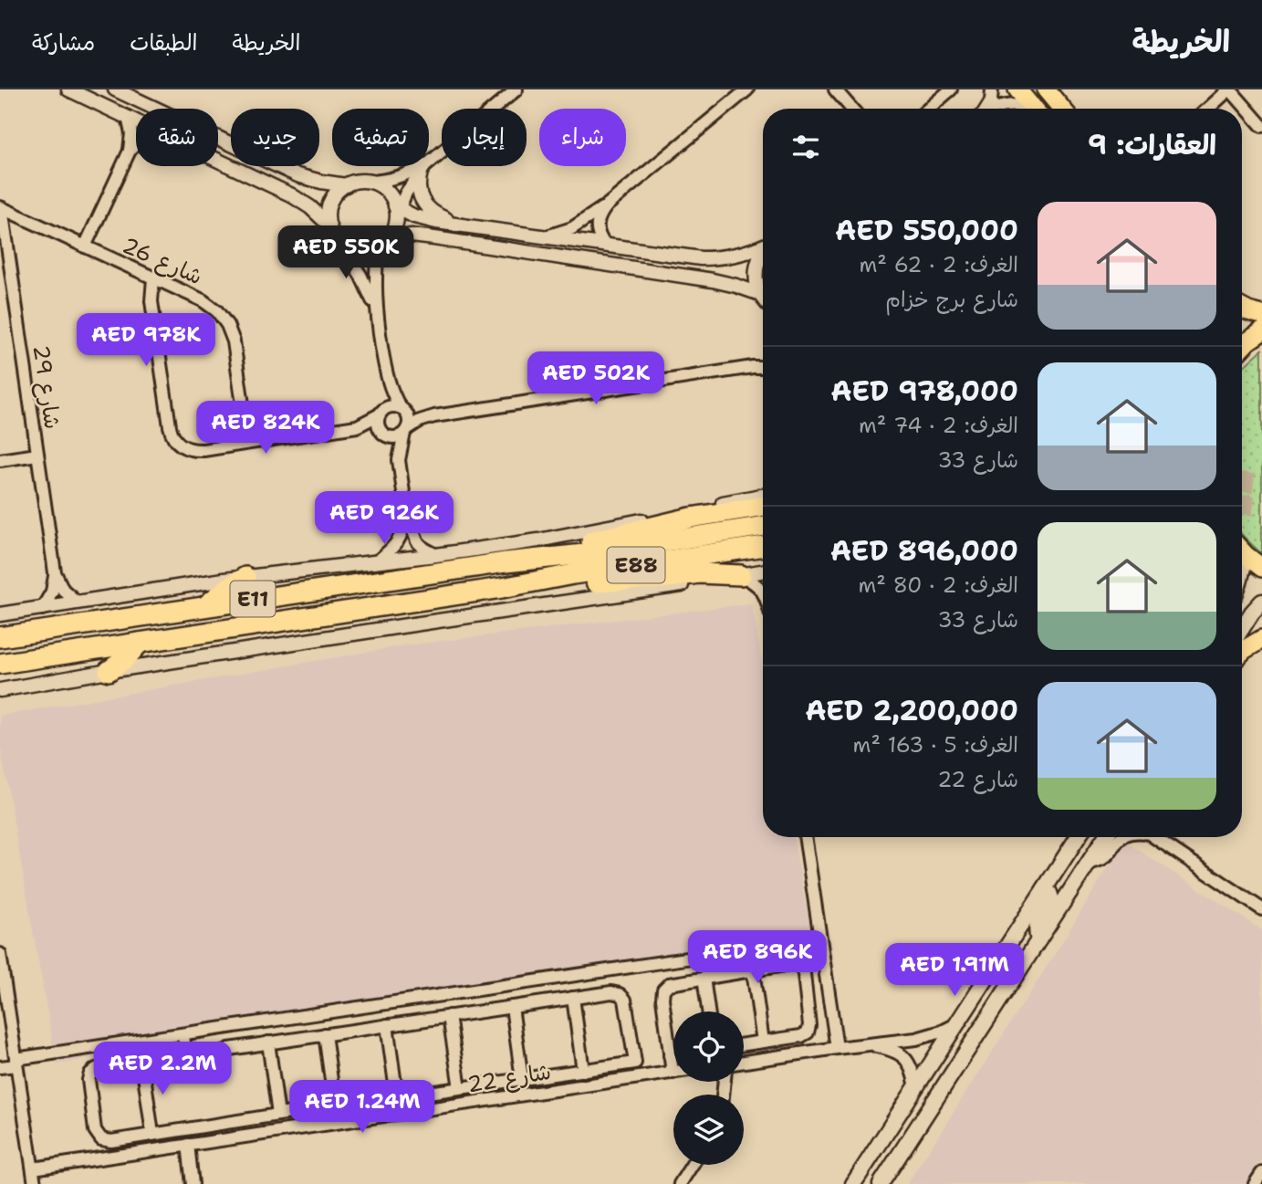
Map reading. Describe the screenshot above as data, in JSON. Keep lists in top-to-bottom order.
{
  "streets": {
    "highway": ["E88", "E11"],
    "street": ["شارع 26", "شارع 29", "شارع 22"]
  },
  "crossings": [
    ["شارع 26", "شارع 29"],
    ["E88", "E11"]
  ],
  "page": {
    "header": "الخريطة",
    "nav": ["الخريطة", "الطبقات", "مشاركة"],
    "chip": [
      "شراء",
      "إيجار",
      "تصفية",
      "جديد",
      "شقة"
    ],
    "heading": "العقارات: 9",
    "list": [
      {
        "name": "AED 550,000",
        "note": "الغرف: 2 · 62 m² · شارع برج خزام"
      },
      {
        "name": "AED 978,000",
        "note": "الغرف: 2 · 74 m² · شارع 33"
      },
      {
        "name": "AED 896,000",
        "note": "الغرف: 2 · 80 m² · شارع 33"
      },
      {
        "name": "AED 2,200,000",
        "note": "الغرف: 5 · 163 m² · شارع 22"
      }
    ],
    "price": [
      "AED 550K",
      "AED 978K",
      "AED 502K",
      "AED 824K",
      "AED 926K",
      "AED 896K",
      "AED 1.91M",
      "AED 2.2M",
      "AED 1.24M"
    ]
  }
}
